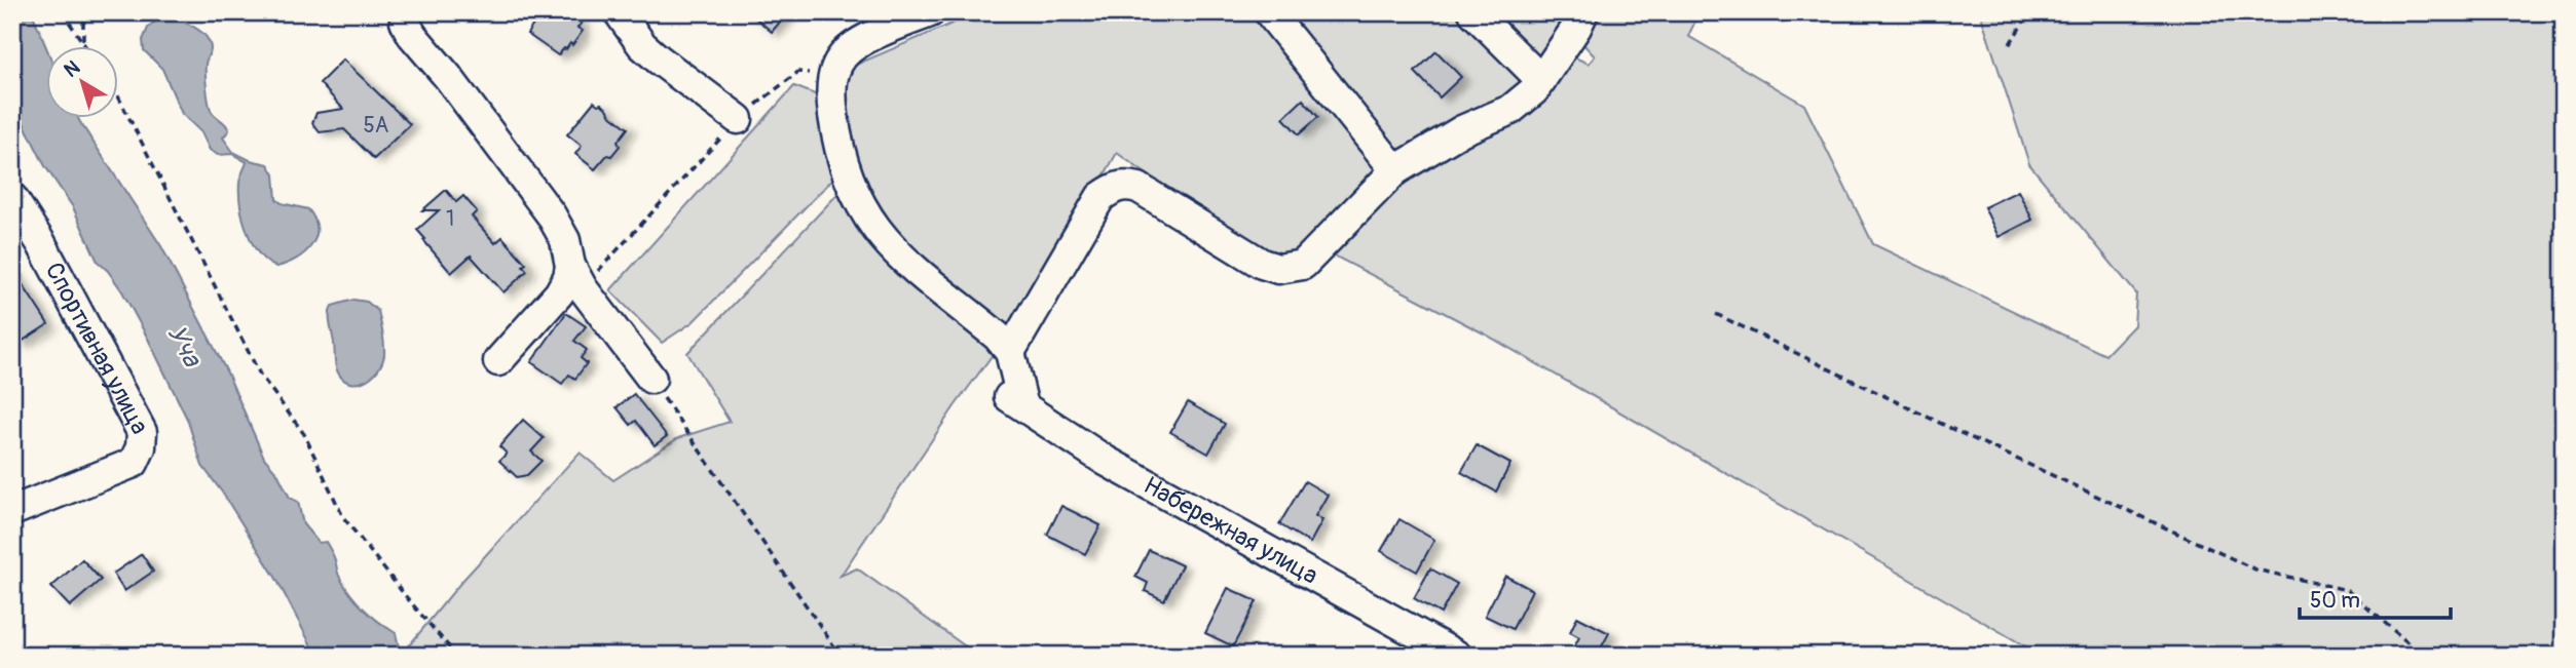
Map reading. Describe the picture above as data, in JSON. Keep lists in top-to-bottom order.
{
  "streets": {
    "street": ["Спортивная улица", "Набережная улица"]
  },
  "water": ["Уча"],
  "house_numbers": ["5А", "1"],
  "scale_bar": "50 m",
  "north": "top left"
}
